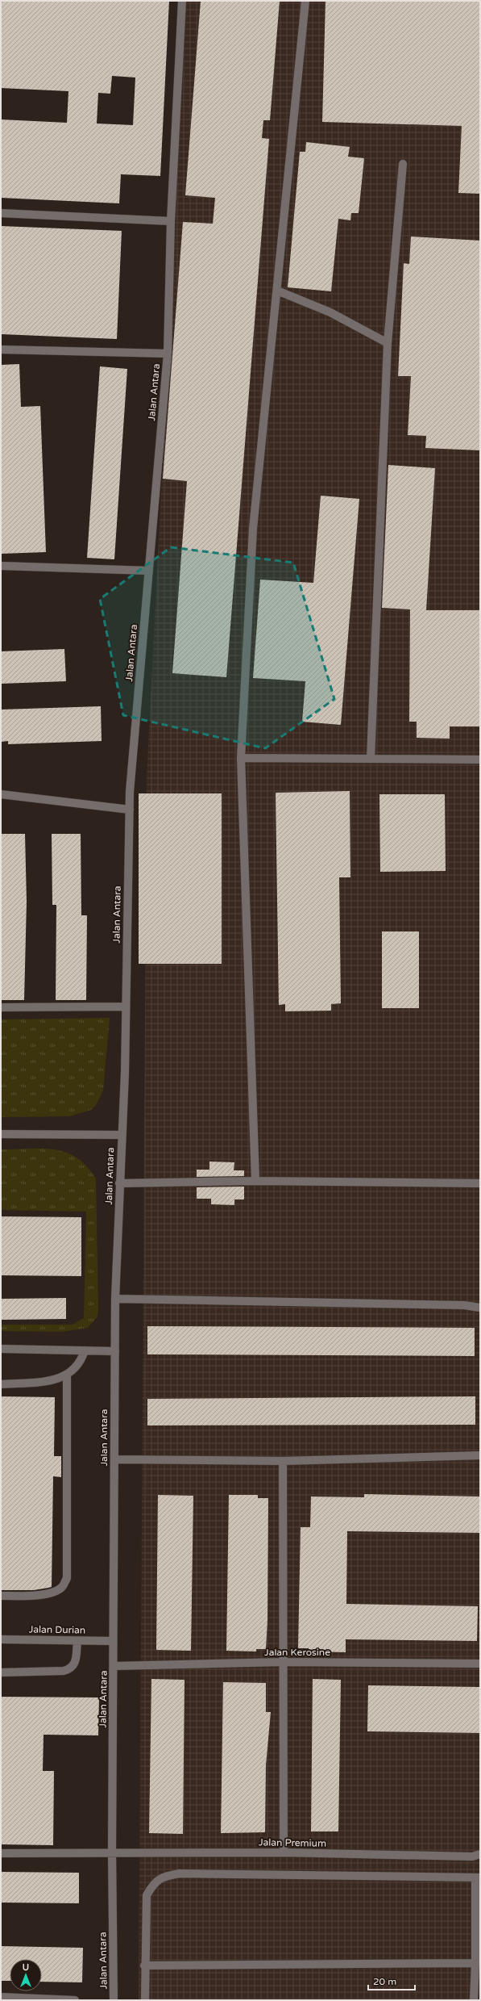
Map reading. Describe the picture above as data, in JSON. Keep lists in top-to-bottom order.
{
  "streets": {
    "street": [
      "Jalan Antara",
      "Jalan Durian",
      "Jalan Kerosine",
      "Jalan Premium"
    ]
  },
  "crossings": [
    ["Jalan Antara", "Jalan Durian"],
    ["Jalan Antara", "Jalan Kerosine"],
    ["Jalan Antara", "Jalan Premium"]
  ],
  "scale_bar": "20 m",
  "north": "top"
}
